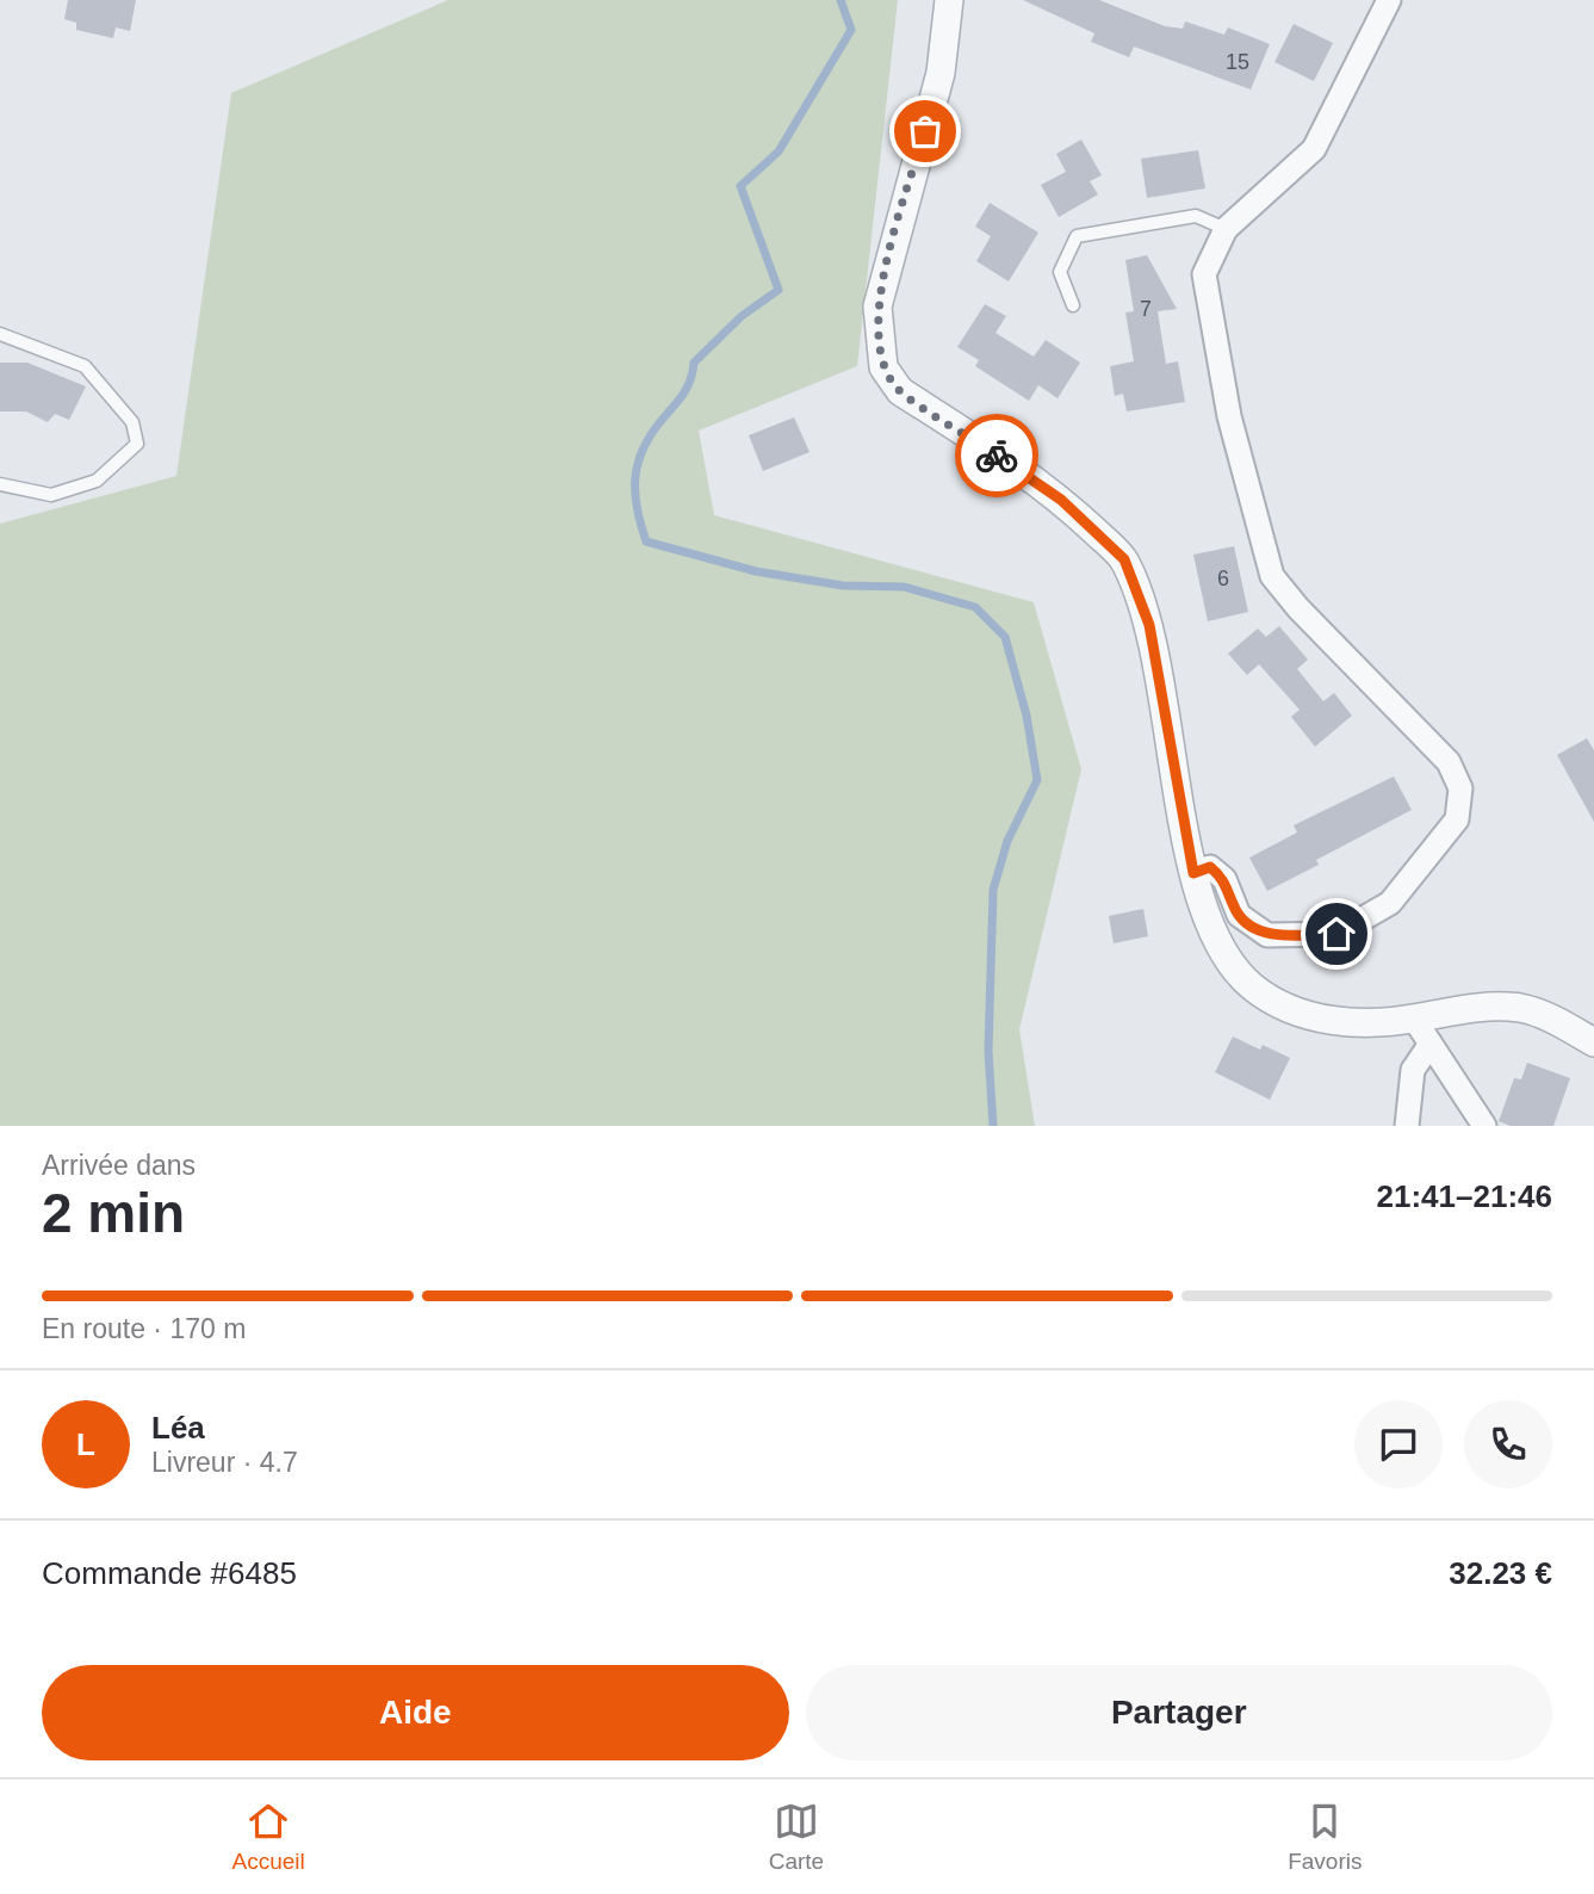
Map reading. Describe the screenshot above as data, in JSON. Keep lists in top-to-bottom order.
{
  "house_numbers": ["15", "7", "6"],
  "page": {
    "heading": ["2 min", "Arrivée dans", "21:41–21:46"],
    "panel": [
      "Léa",
      "Livreur · 4.7",
      "Commande #6485",
      "32.23 €"
    ],
    "bar": "En route · 170 m",
    "round": "L",
    "buttons": ["Aide", "Partager"],
    "tabs": ["Accueil", "Carte", "Favoris"]
  }
}
